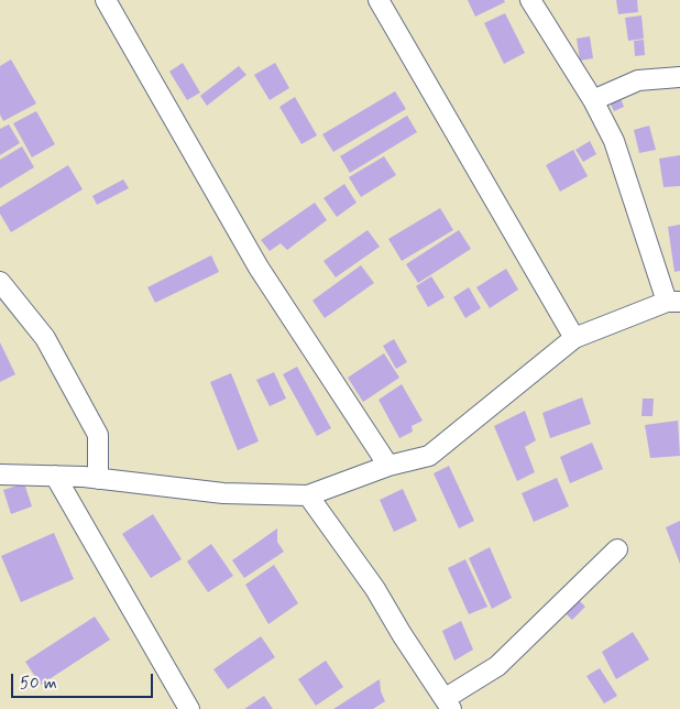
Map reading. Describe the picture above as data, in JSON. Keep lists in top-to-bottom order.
{
  "scale_bar": "50 m"
}
